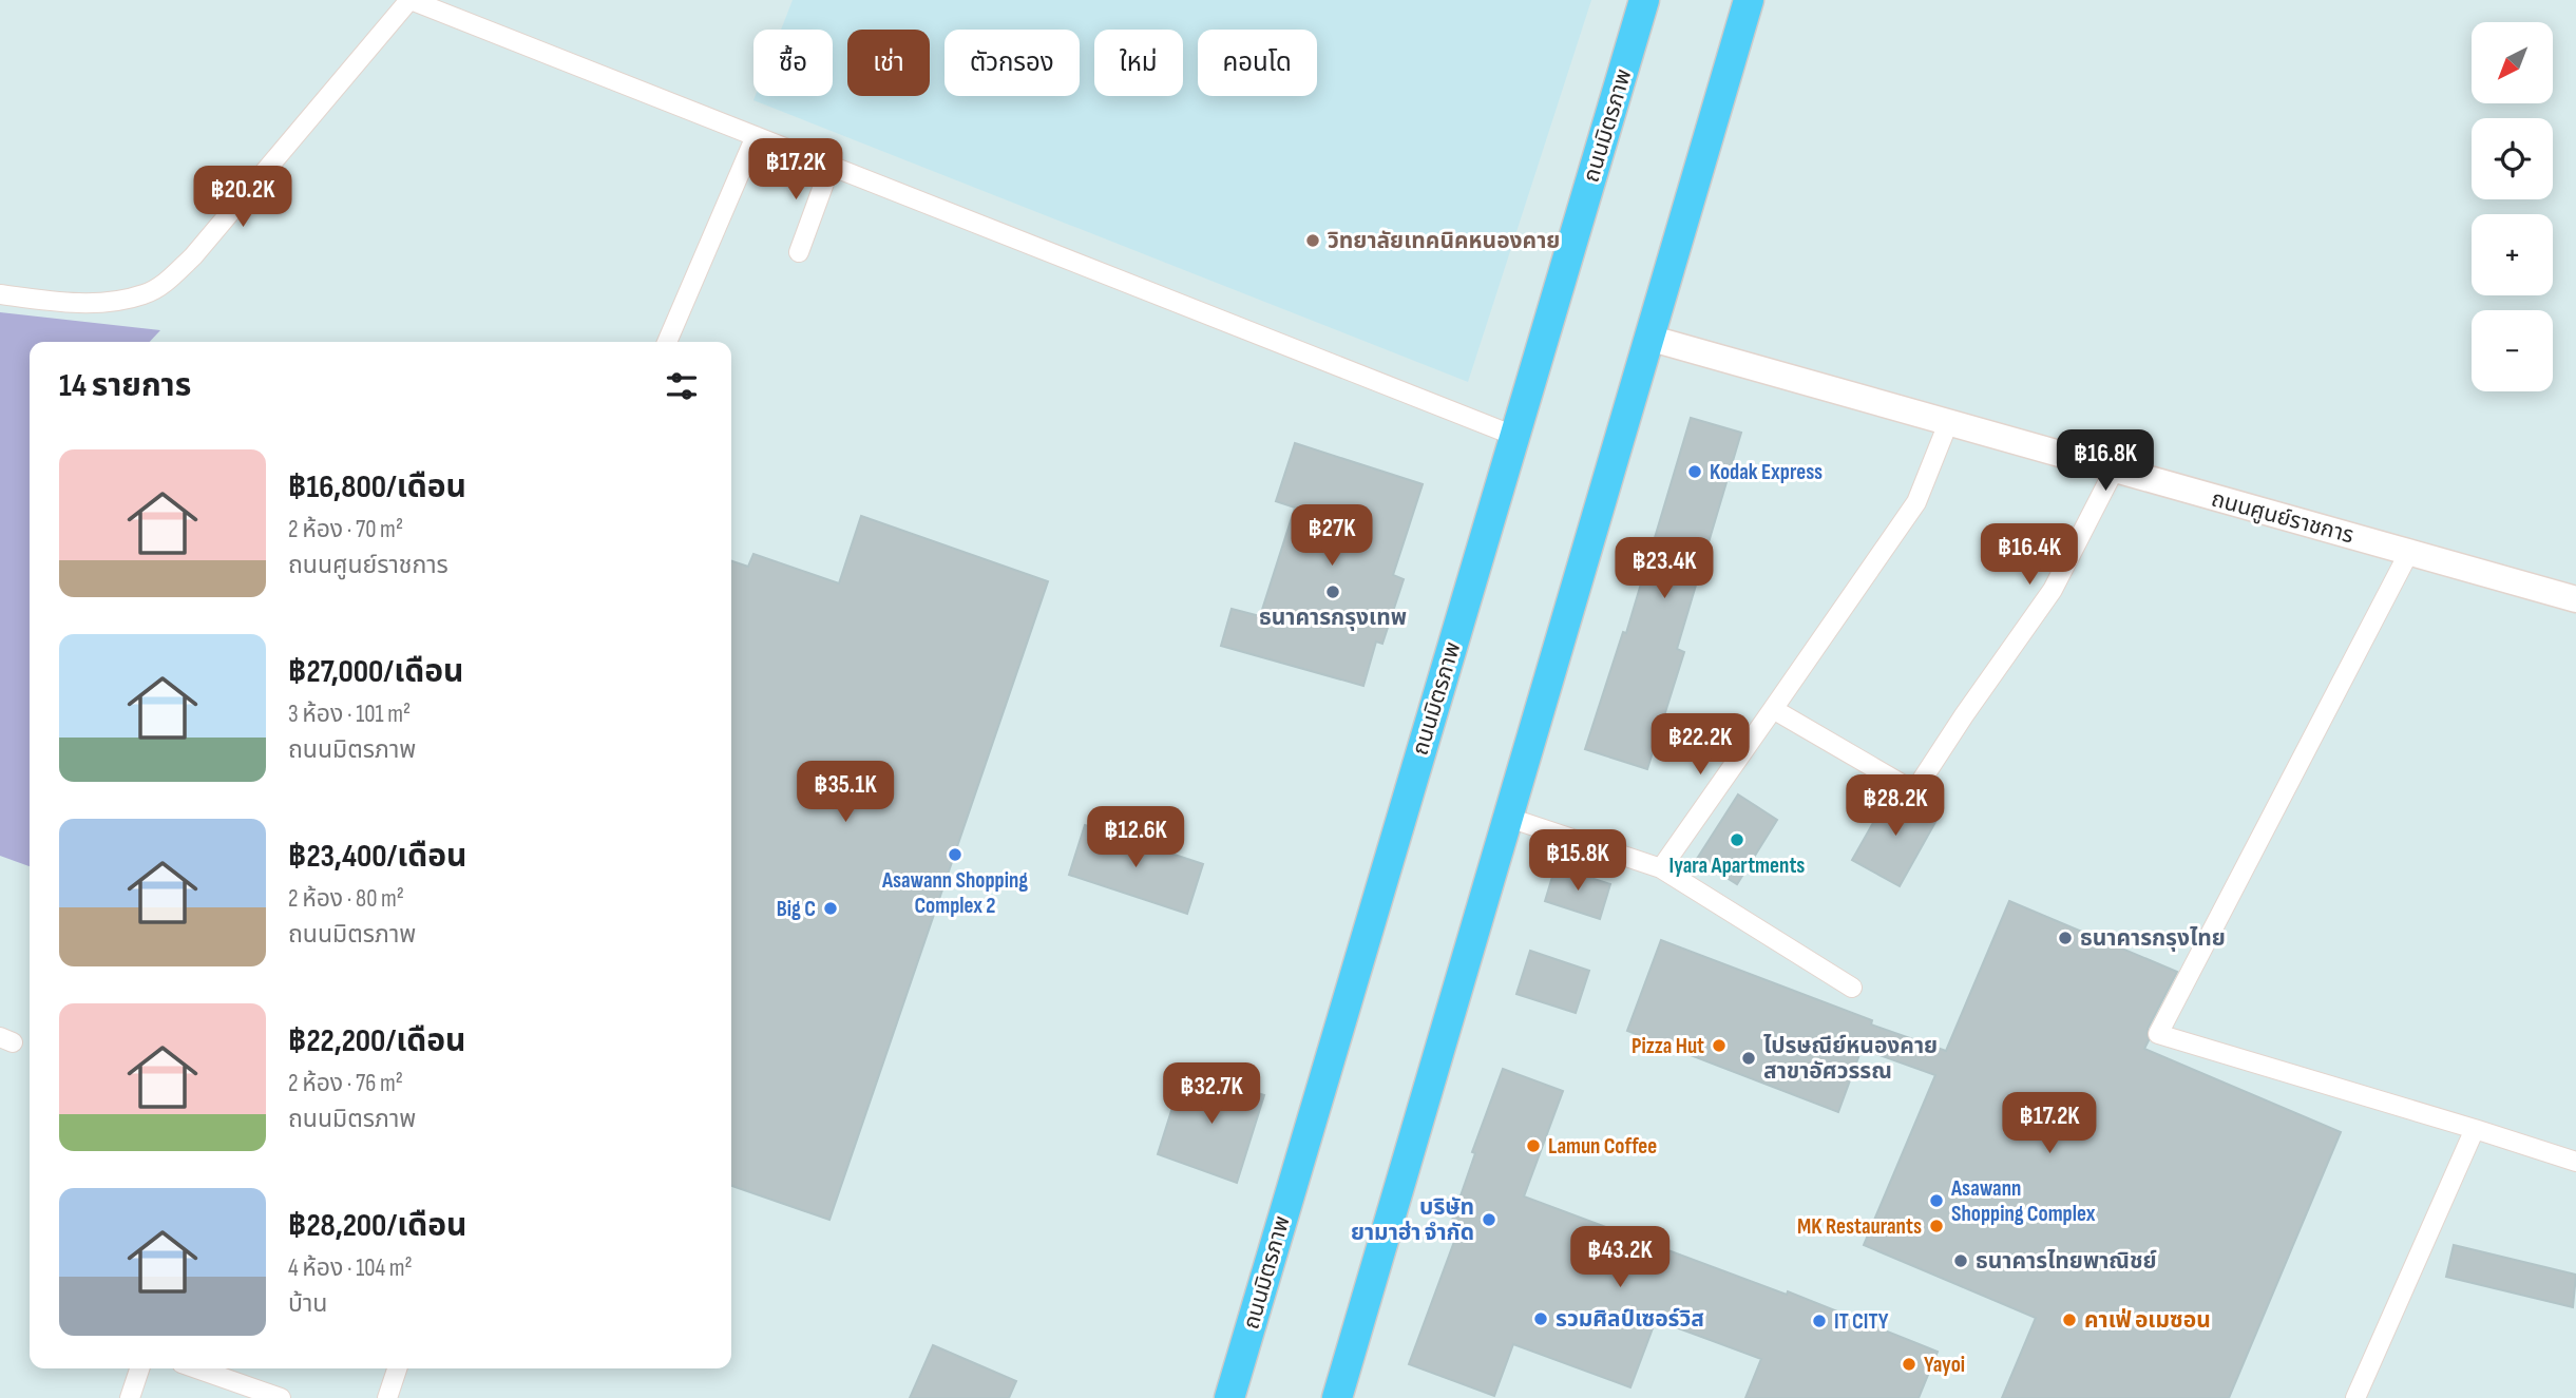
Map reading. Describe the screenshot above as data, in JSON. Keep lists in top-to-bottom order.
{
  "streets": {
    "main road": ["ถนนมิตรภาพ"],
    "street": ["ถนนศูนย์ราชการ"]
  },
  "places": [
    "วิทยาลัยเทคนิคหนองคาย",
    "Kodak Express",
    "ธนาคารกรุงเทพ",
    "Iyara Apartments",
    "Asawann Shopping Complex 2",
    "Big C",
    "ธนาคารกรุงไทย",
    "Pizza Hut",
    "ไปรษณีย์หนองคาย สาขาอัศวรรณ",
    "Lamun Coffee",
    "Asawann Shopping Complex",
    "บริษัท ยามาฮ่า จำกัด",
    "MK Restaurants",
    "ธนาคารไทยพาณิชย์",
    "รวมศิลป์เซอร์วิส",
    "คาเฟ่ อเมซอน",
    "IT CITY",
    "Yayoi"
  ],
  "north": "bottom left",
  "page": {
    "map_buttons": ["+", "−"],
    "chip": [
      "ซื้อ",
      "เช่า",
      "ตัวกรอง",
      "ใหม่",
      "คอนโด"
    ],
    "price": [
      "฿17.2K",
      "฿20.2K",
      "฿16.8K",
      "฿27K",
      "฿16.4K",
      "฿23.4K",
      "฿22.2K",
      "฿35.1K",
      "฿28.2K",
      "฿12.6K",
      "฿15.8K",
      "฿32.7K",
      "฿17.2K",
      "฿43.2K"
    ],
    "heading": "14 รายการ",
    "list": [
      {
        "name": "฿16,800/เดือน",
        "note": "2 ห้อง · 70 m² · ถนนศูนย์ราชการ"
      },
      {
        "name": "฿27,000/เดือน",
        "note": "3 ห้อง · 101 m² · ถนนมิตรภาพ"
      },
      {
        "name": "฿23,400/เดือน",
        "note": "2 ห้อง · 80 m² · ถนนมิตรภาพ"
      },
      {
        "name": "฿22,200/เดือน",
        "note": "2 ห้อง · 76 m² · ถนนมิตรภาพ"
      },
      {
        "name": "฿28,200/เดือน",
        "note": "4 ห้อง · 104 m² · บ้าน"
      }
    ]
  }
}
